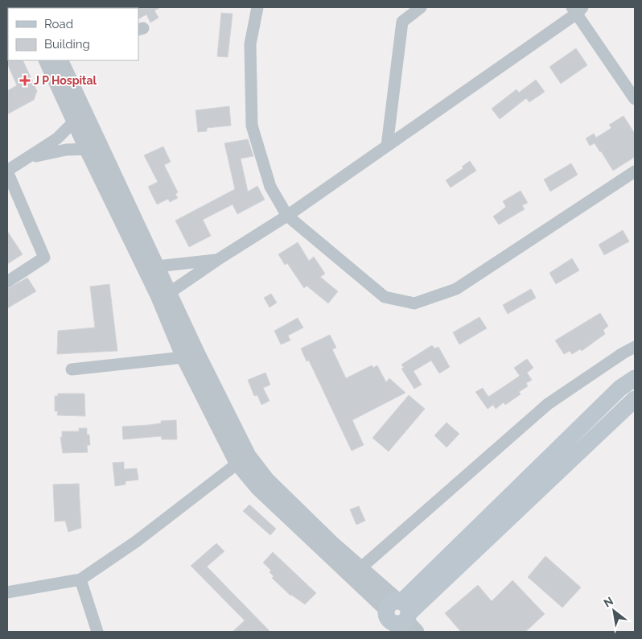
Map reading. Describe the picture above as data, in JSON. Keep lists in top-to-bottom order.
{
  "places": {
    "health": ["J P Hospital"]
  },
  "legend": ["Road", "Building"],
  "north": "top left"
}
